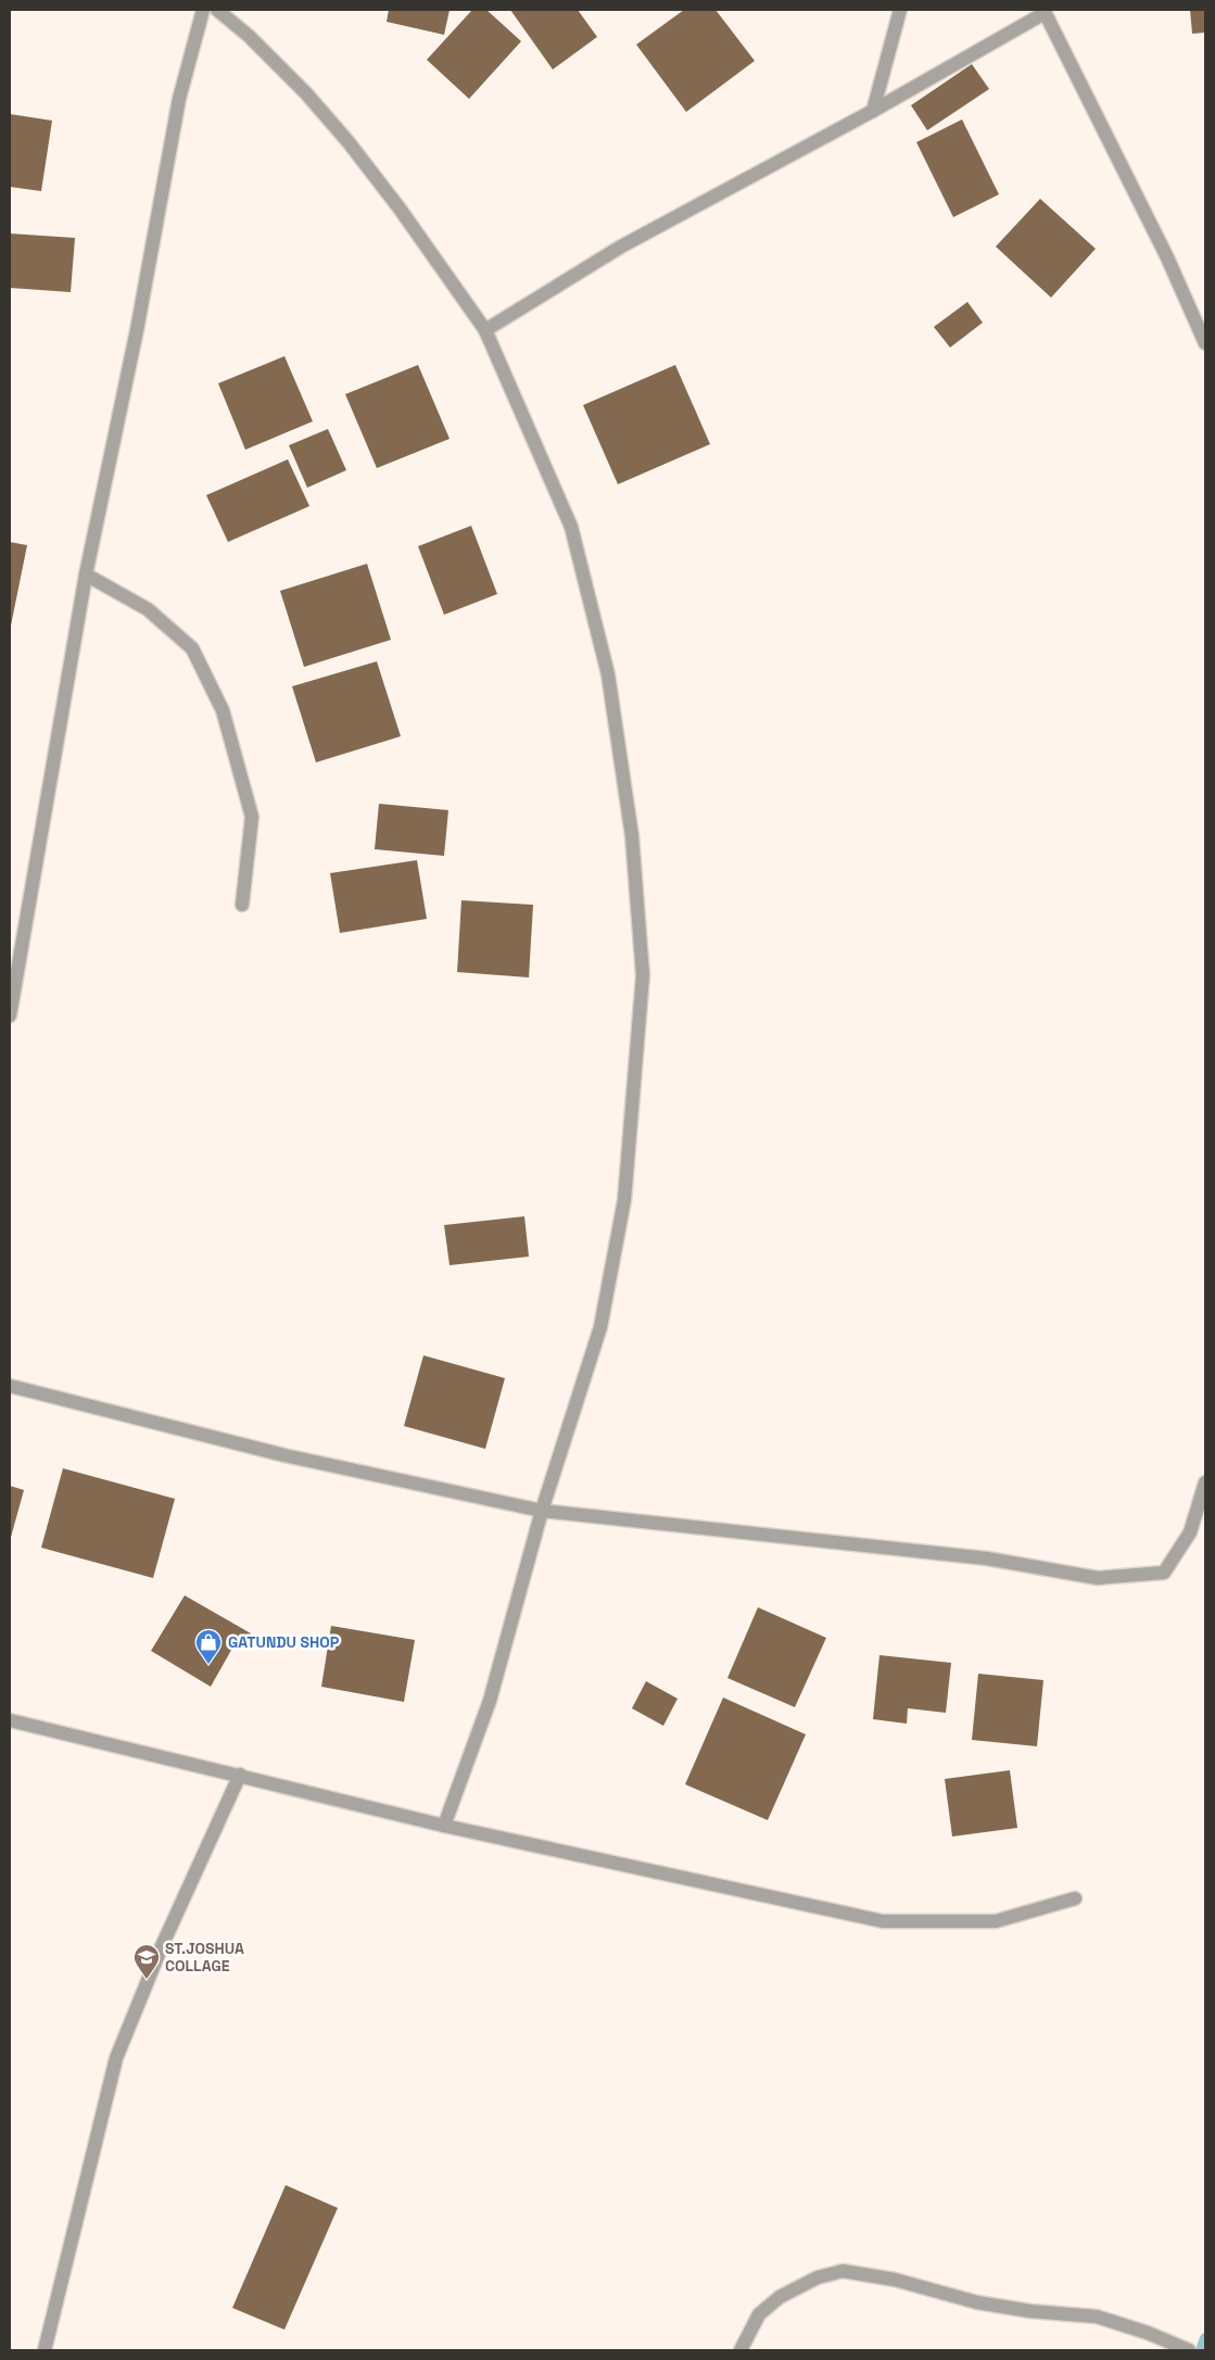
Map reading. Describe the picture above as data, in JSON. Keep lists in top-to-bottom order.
{
  "places": {
    "shop": ["GATUNDU SHOP"],
    "school or university": ["ST.JOSHUA COLLAGE"]
  }
}
